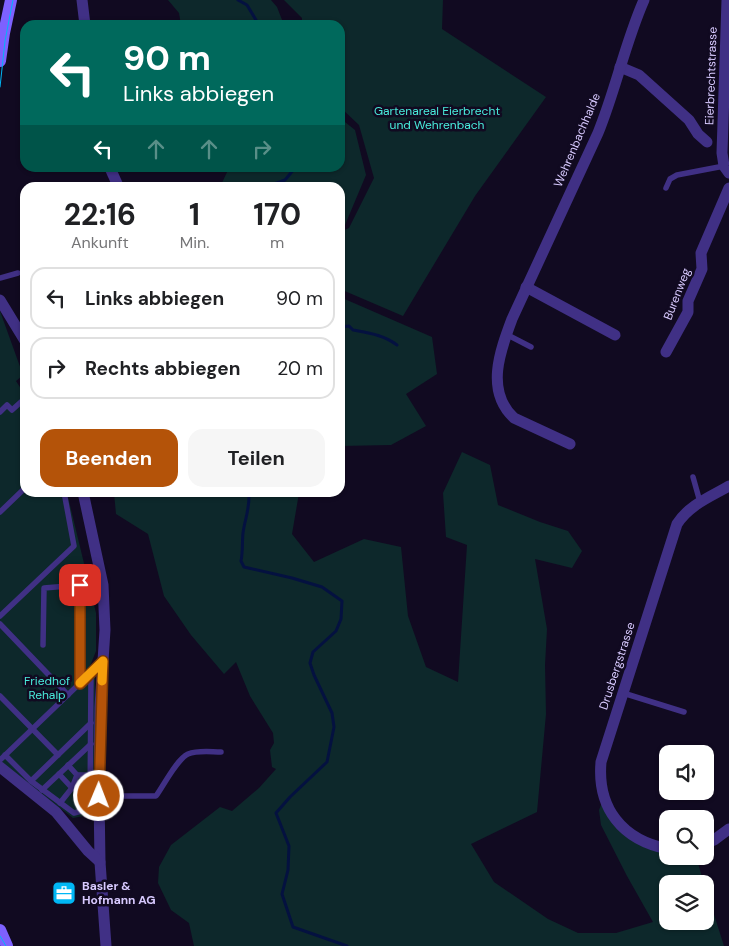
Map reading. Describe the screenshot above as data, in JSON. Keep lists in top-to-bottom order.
{
  "streets": {
    "street": [
      "Eierbrechtstrasse",
      "Wehrenbachhalde",
      "Burenweg",
      "Drusbergstrasse"
    ]
  },
  "parks": ["Gartenareal Eierbrecht und Wehrenbach", "Friedhof Rehalp"],
  "places": {
    "office": ["Basler & Hofmann AG"]
  },
  "page": {
    "turn": ["90 m", "Links abbiegen"],
    "eta": [
      "22:16",
      "Ankunft",
      "1",
      "Min.",
      "170",
      "m"
    ],
    "list": [
      {
        "name": "Links abbiegen",
        "value": "90 m"
      },
      {
        "name": "Rechts abbiegen",
        "value": "20 m"
      }
    ],
    "buttons": ["Beenden", "Teilen"]
  }
}
